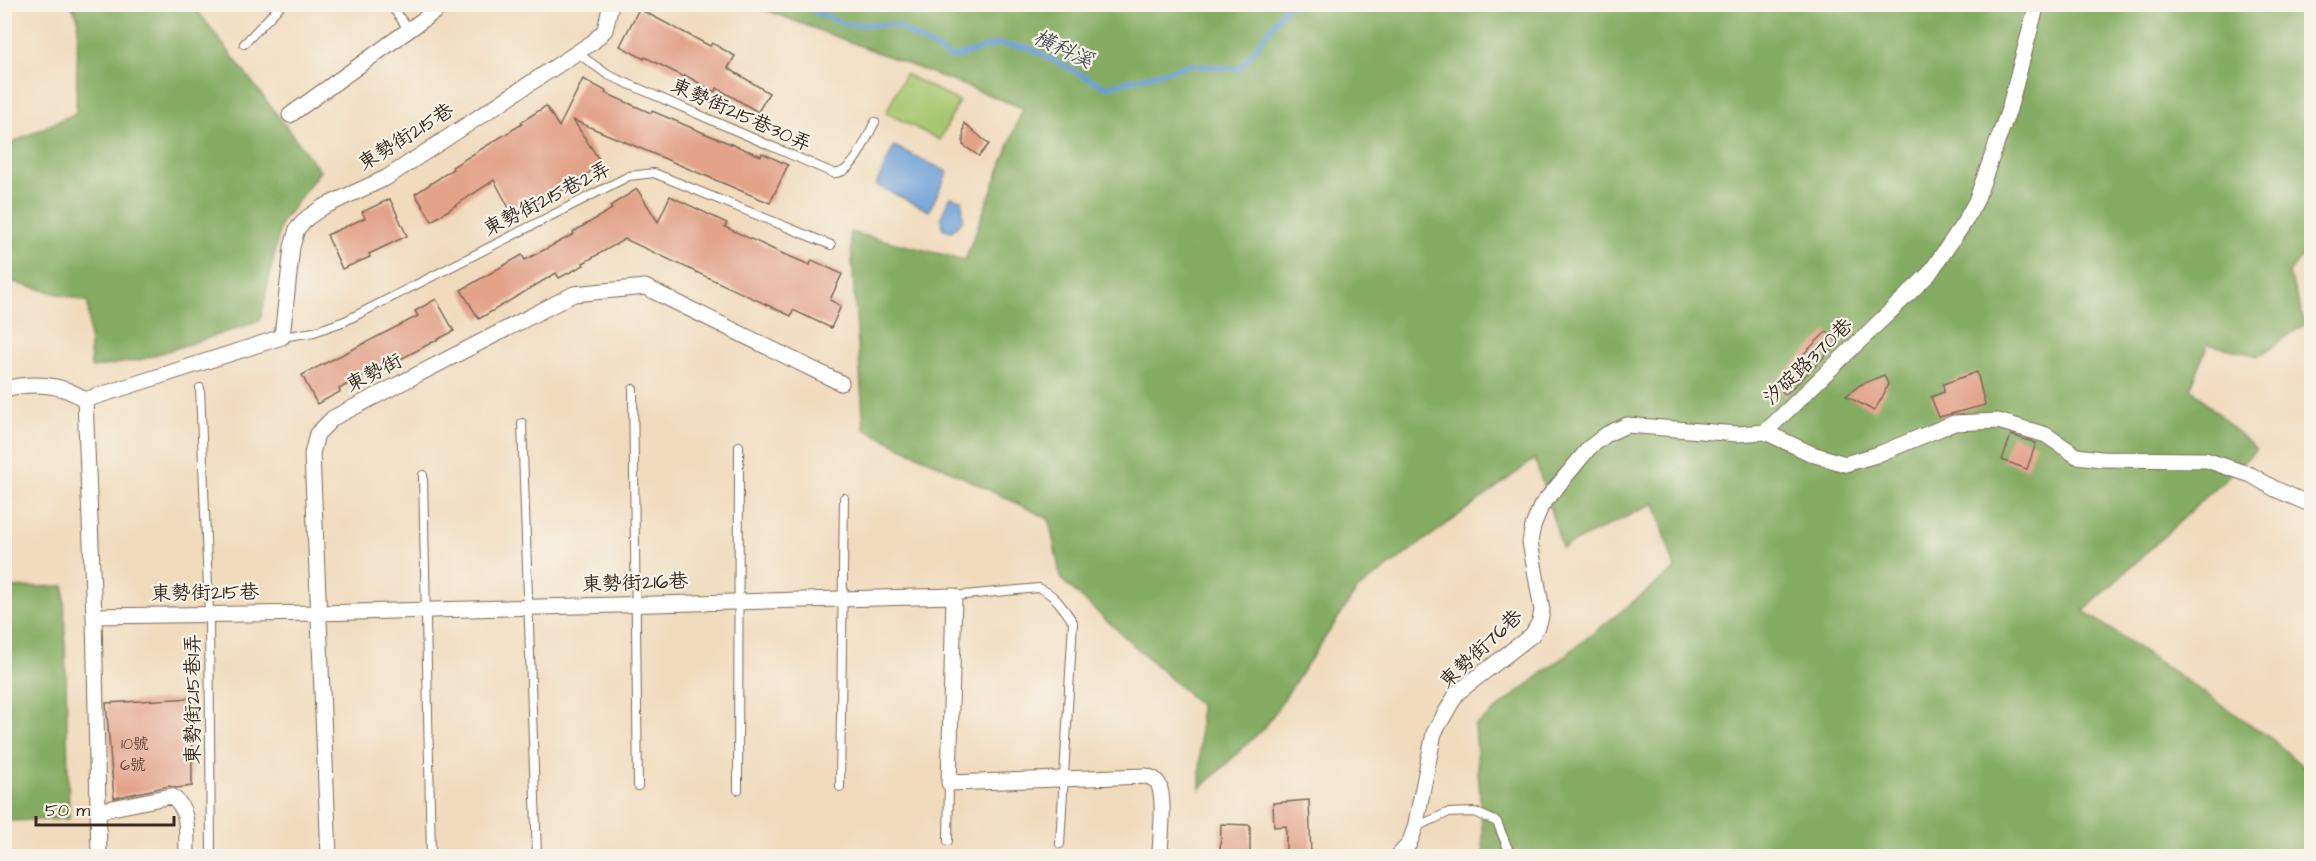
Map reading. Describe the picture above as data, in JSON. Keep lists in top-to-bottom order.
{
  "streets": {
    "street": [
      "東勢街215巷",
      "汐碇路370巷",
      "東勢街",
      "東勢街216巷",
      "東勢街76巷"
    ],
    "lane": ["東勢街215巷30弄", "東勢街215巷2弄", "東勢街215巷1弄"]
  },
  "crossings": [
    ["東勢街215巷30弄", "東勢街215巷"],
    ["東勢街215巷", "東勢街215巷2弄"],
    ["東勢街215巷", "東勢街"],
    ["東勢街215巷", "東勢街216巷"],
    ["東勢街215巷", "東勢街215巷1弄"],
    ["汐碇路370巷", "東勢街76巷"],
    ["東勢街", "東勢街216巷"]
  ],
  "water": ["橫科溪"],
  "house_numbers": ["10號", "6號"],
  "scale_bar": "50 m"
}
